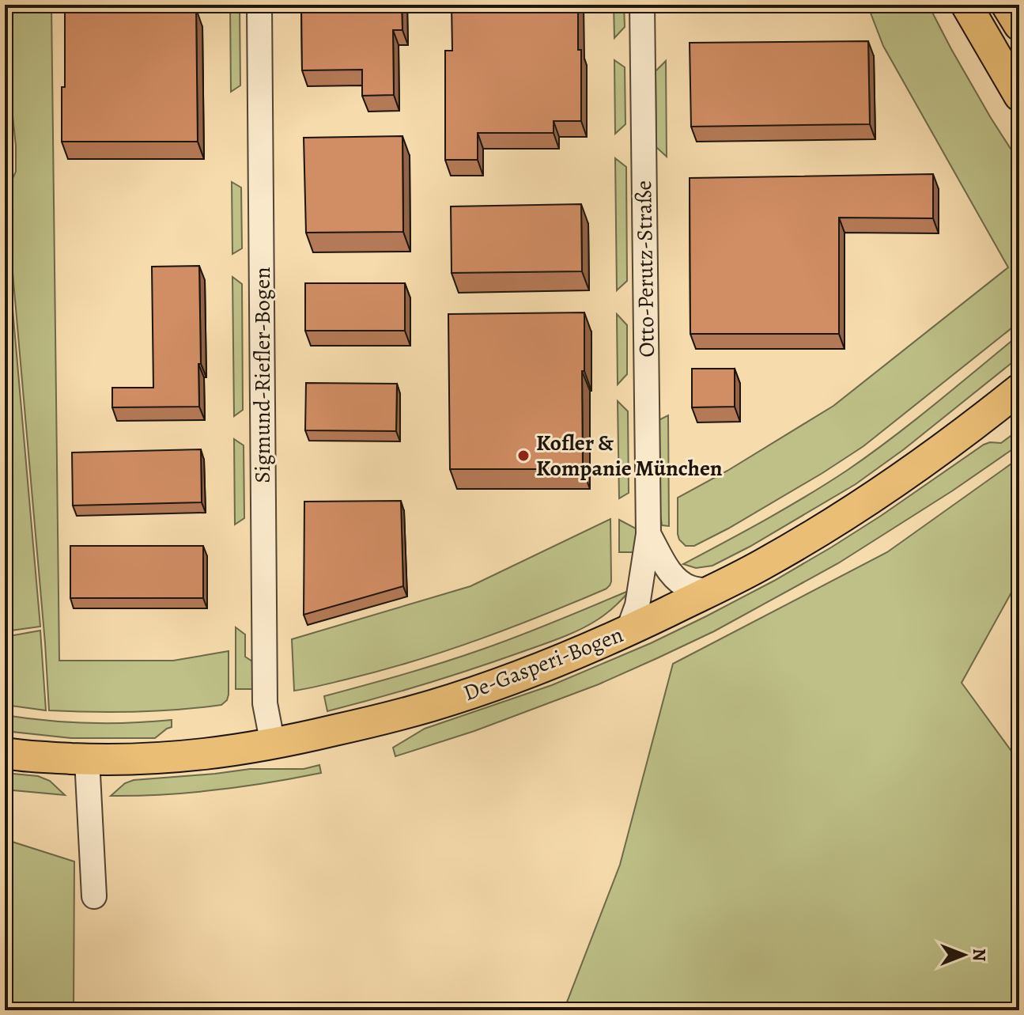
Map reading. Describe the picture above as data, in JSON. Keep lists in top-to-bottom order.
{
  "streets": {
    "main road": ["De-Gasperi-Bogen"],
    "street": ["Otto-Perutz-Straße", "Sigmund-Riefler-Bogen"]
  },
  "crossings": [
    ["Otto-Perutz-Straße", "De-Gasperi-Bogen"],
    ["Sigmund-Riefler-Bogen", "De-Gasperi-Bogen"]
  ],
  "places": ["Kofler & Kompanie München"],
  "north": "right"
}
